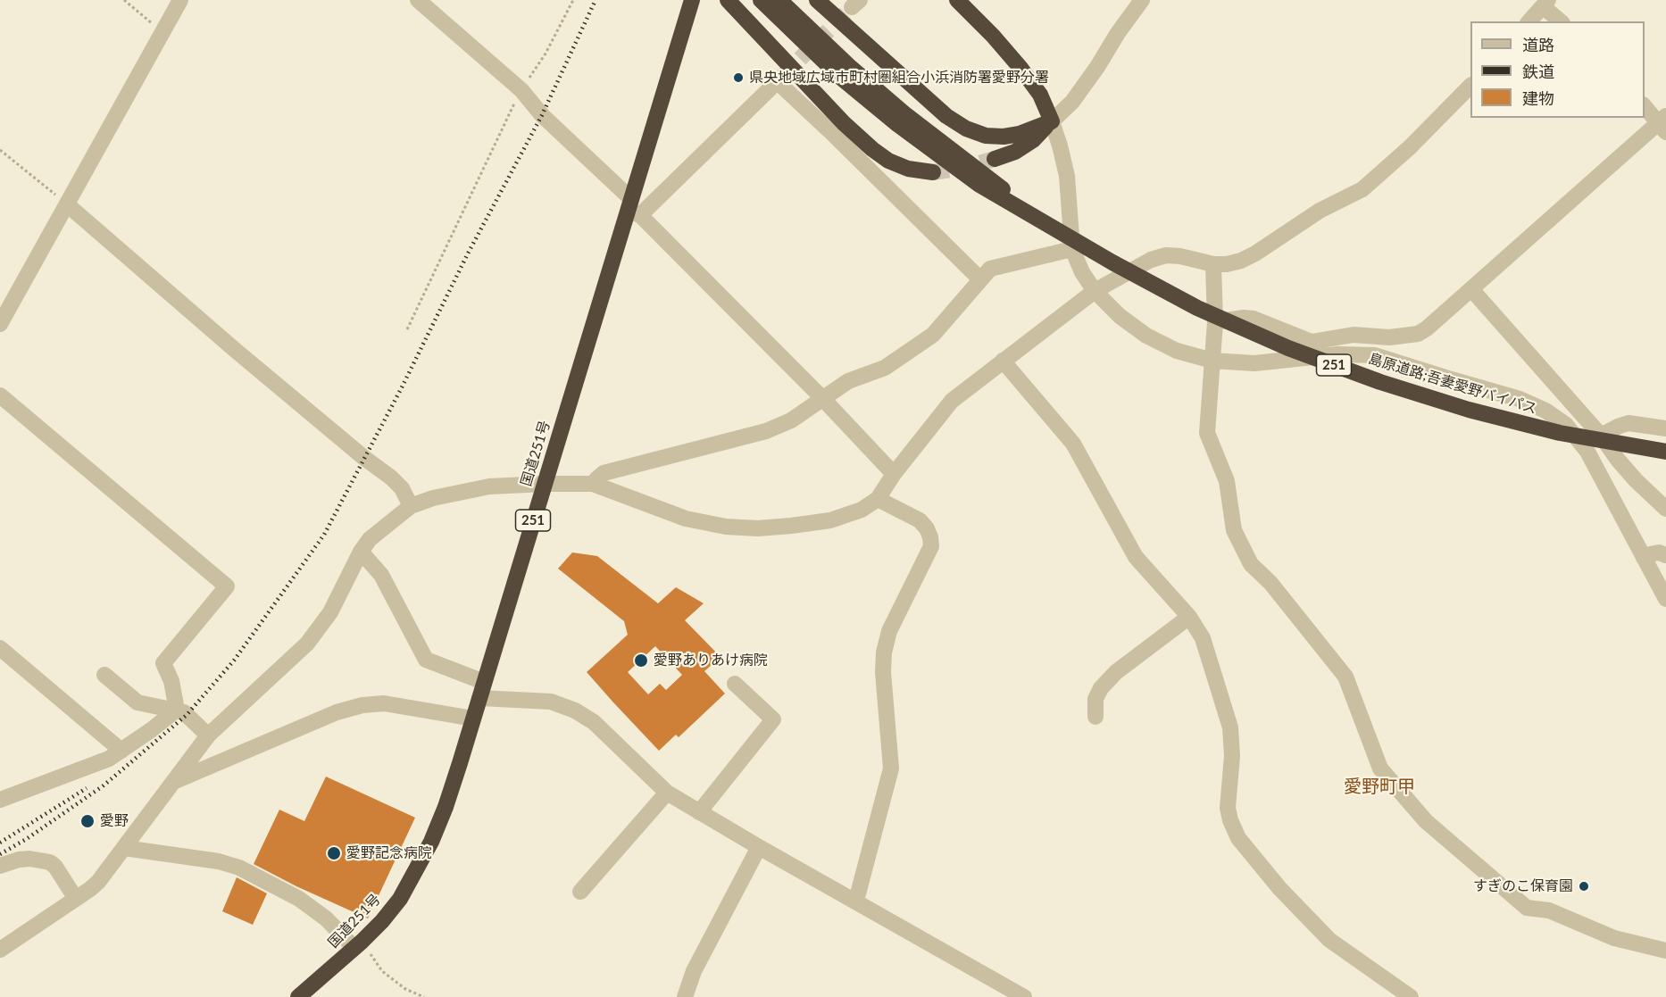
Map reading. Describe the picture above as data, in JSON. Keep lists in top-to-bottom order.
{
  "streets": {
    "highway": ["251", "島原道路;吾妻愛野バイパス", "国道251号"]
  },
  "crossings": [
    ["251", "島原道路;吾妻愛野バイパス"]
  ],
  "districts": ["愛野町甲"],
  "places": [
    "県央地域広域市町村圏組合小浜消防署愛野分署",
    "愛野ありあけ病院",
    "愛野",
    "愛野記念病院",
    "すぎのこ保育園"
  ],
  "legend": ["道路", "鉄道", "建物"]
}
